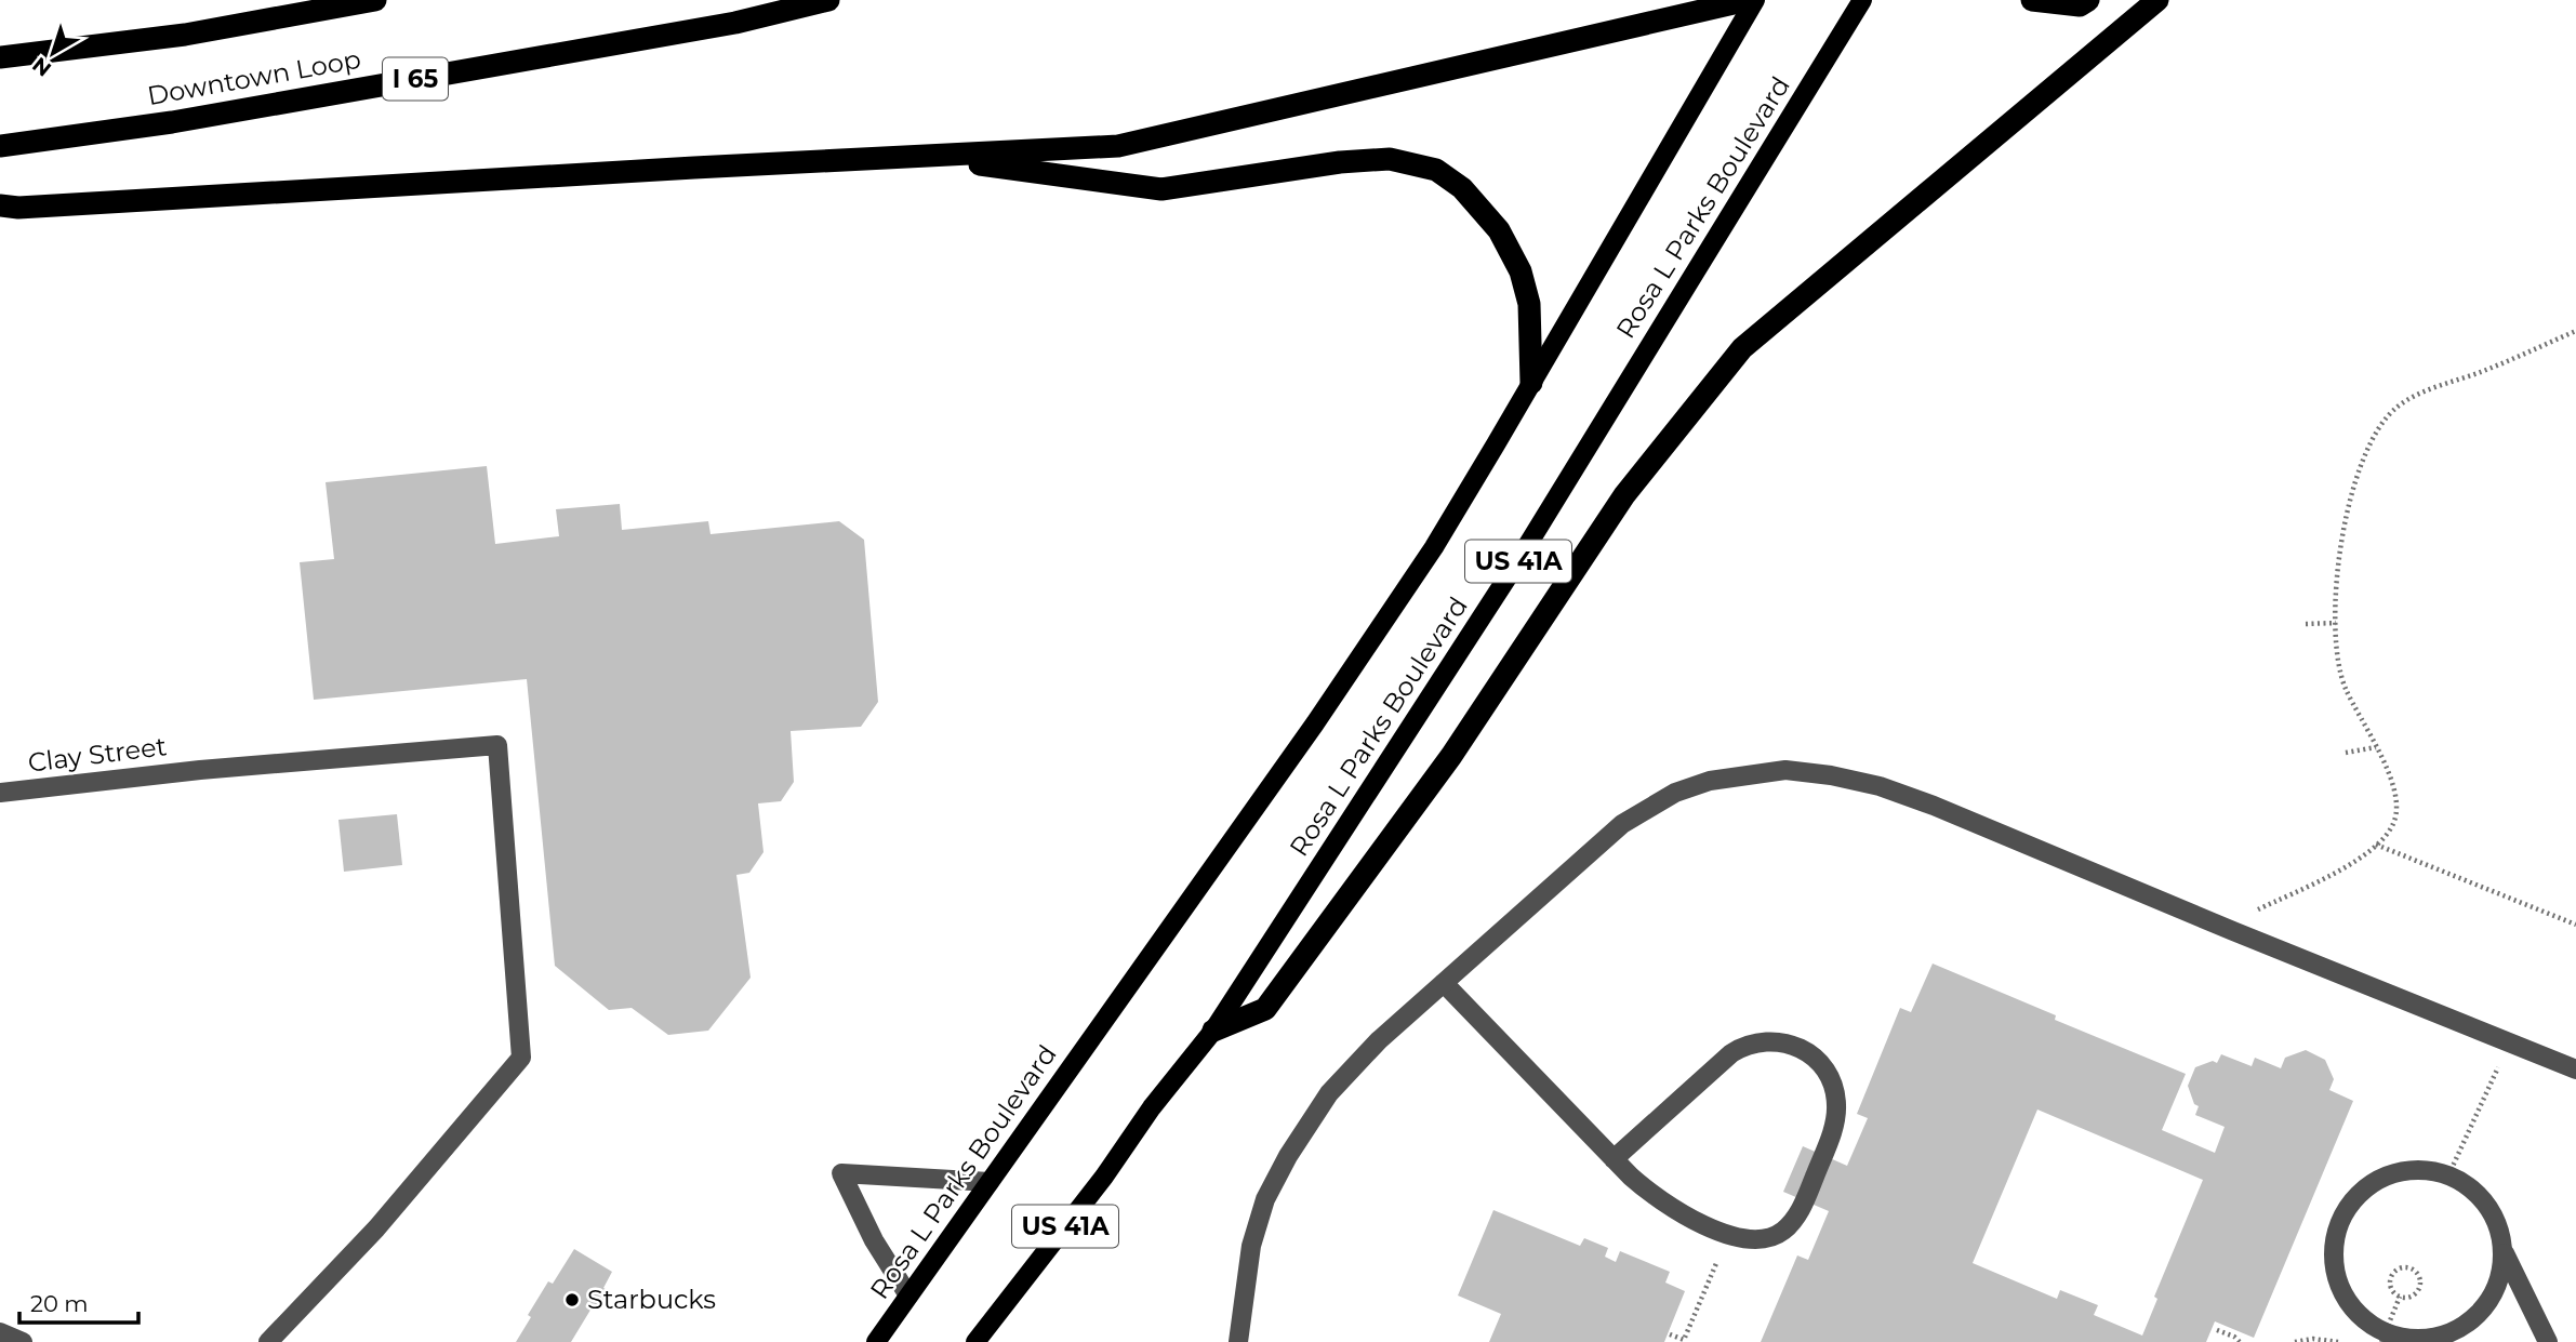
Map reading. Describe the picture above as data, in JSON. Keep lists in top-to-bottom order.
{
  "streets": {
    "highway": ["Downtown Loop", "I 65"],
    "main road": ["Rosa L Parks Boulevard", "US 41A"],
    "street": ["Clay Street"]
  },
  "places": ["Starbucks"],
  "scale_bar": "20 m",
  "north": "bottom left"
}
